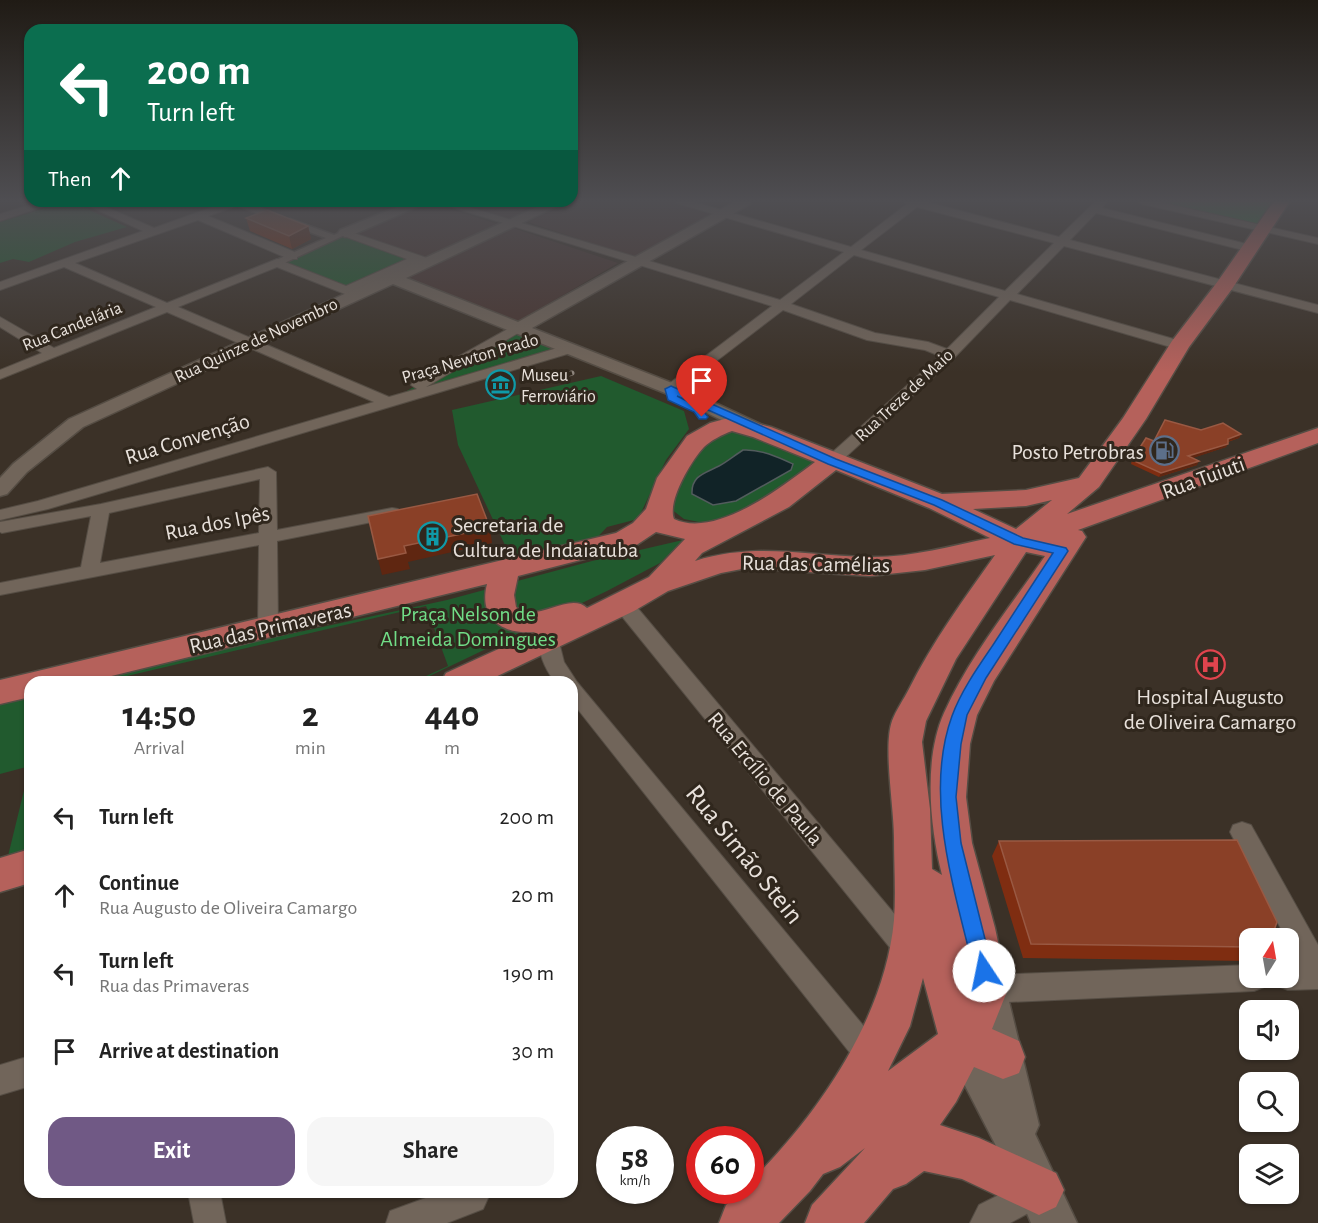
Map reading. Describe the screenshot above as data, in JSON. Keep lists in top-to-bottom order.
{
  "streets": {
    "main road": [
      "Rua Treze de Maio",
      "Rua Tuiuti",
      "Rua das Camélias",
      "Rua das Primaveras"
    ],
    "street": [
      "Rua Candelária",
      "Rua Quinze de Novembro",
      "Praça Newton Prado",
      "Rua Convenção",
      "Rua dos Ipês",
      "Rua Ercílio de Paula",
      "Rua Simão Stein"
    ]
  },
  "crossings": [
    ["Praça Newton Prado", "Rua Convenção"],
    ["Rua Treze de Maio", "Rua das Camélias"],
    ["Rua Tuiuti", "Rua das Camélias"],
    ["Rua das Camélias", "Rua Ercílio de Paula"]
  ],
  "parks": ["Praça Nelson de Almeida Domingues"],
  "places": {
    "museum": ["Museu Ferroviário"],
    "fuel station": ["Posto Petrobras"],
    "building": ["Secretaria de Cultura de Indaiatuba"],
    "hospital": ["Hospital Augusto de Oliveira Camargo"]
  },
  "north": "top",
  "page": {
    "turn": ["200 m", "Turn left"],
    "then": "Then",
    "eta": [
      "14:50",
      "Arrival",
      "2",
      "min",
      "440",
      "m"
    ],
    "list": [
      {
        "name": "Turn left",
        "value": "200 m"
      },
      {
        "name": "Continue",
        "note": "Rua Augusto de Oliveira Camargo",
        "value": "20 m"
      },
      {
        "name": "Turn left",
        "note": "Rua das Primaveras",
        "value": "190 m"
      },
      {
        "name": "Arrive at destination",
        "value": "30 m"
      }
    ],
    "buttons": ["Exit", "Share"],
    "speed": "58 km/h",
    "limit": "60"
  }
}
